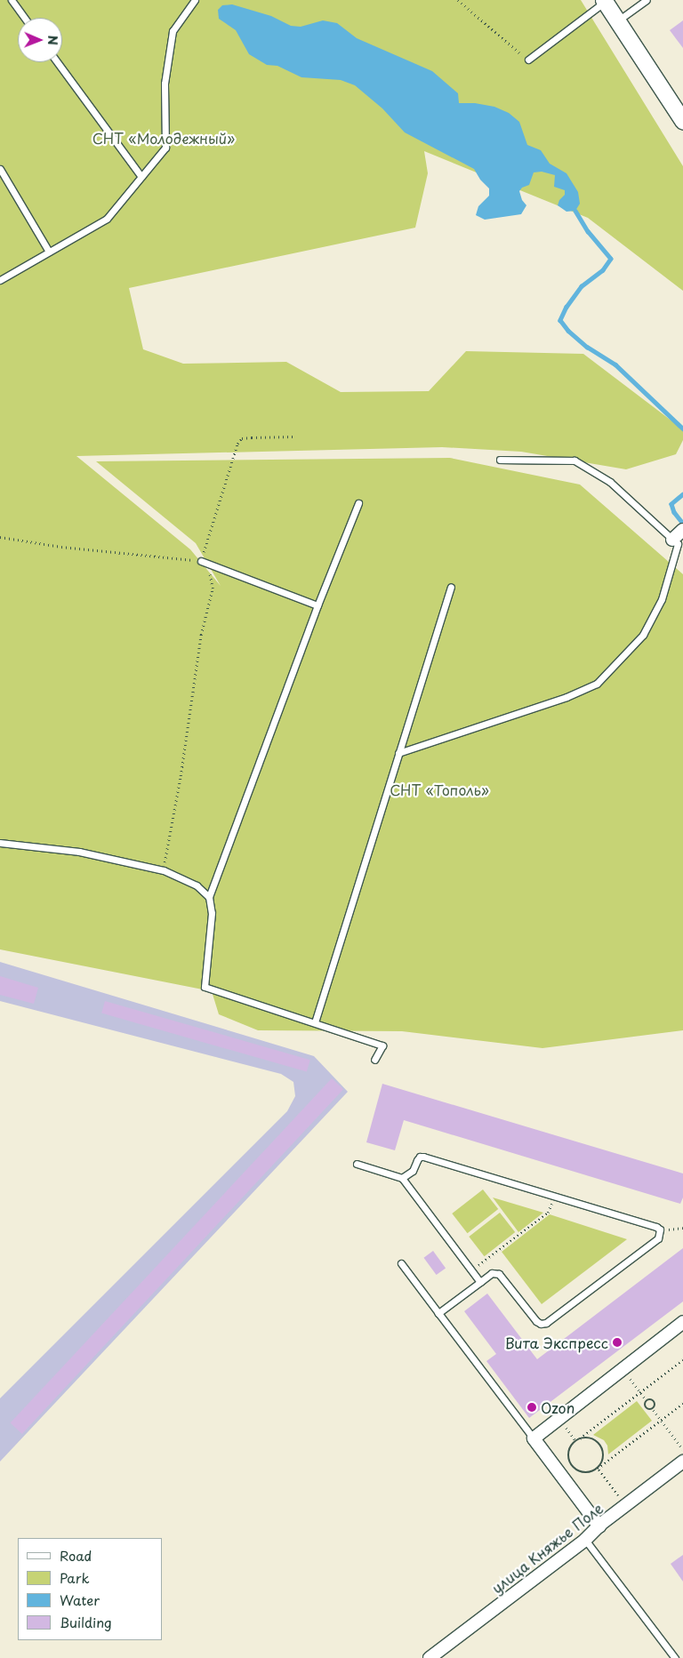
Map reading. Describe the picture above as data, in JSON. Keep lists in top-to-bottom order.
{
  "streets": {
    "street": ["улица Княжье Поле"]
  },
  "parks": ["СНТ «Молодежный»", "СНТ «Тополь»"],
  "places": ["Вита Экспресс", "Ozon"],
  "legend": [
    "Road",
    "Park",
    "Water",
    "Building"
  ],
  "north": "right"
}
